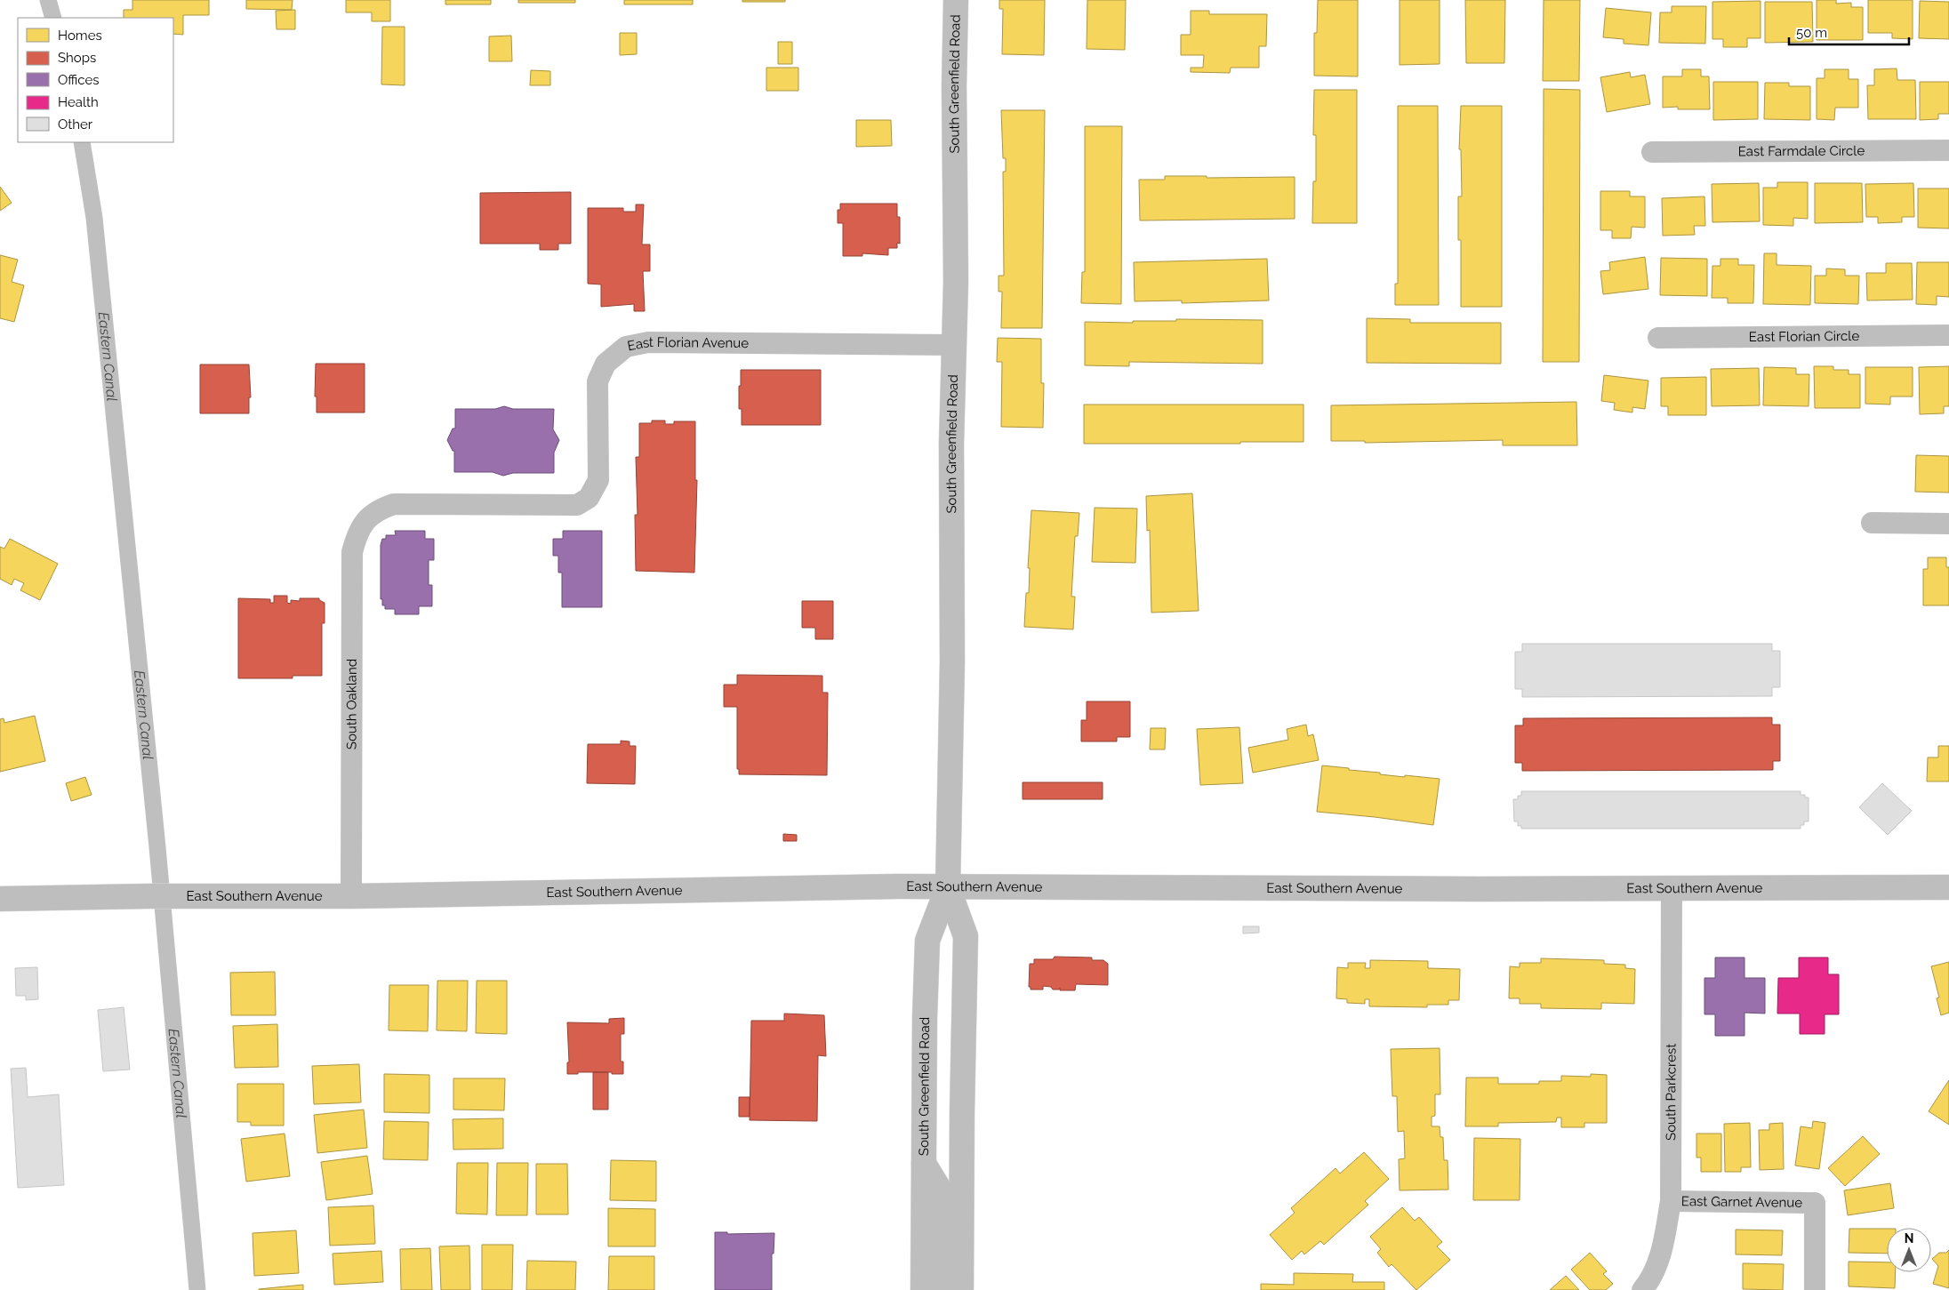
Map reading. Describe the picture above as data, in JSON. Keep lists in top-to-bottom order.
{
  "streets": {
    "main road": ["South Greenfield Road", "East Southern Avenue"],
    "street": [
      "East Farmdale Circle",
      "East Florian Circle",
      "East Florian Avenue",
      "South Oakland",
      "South Parkcrest",
      "East Garnet Avenue"
    ]
  },
  "crossings": [
    ["South Greenfield Road", "East Florian Avenue"],
    ["South Greenfield Road", "East Southern Avenue"],
    ["East Florian Avenue", "South Oakland"],
    ["South Oakland", "East Southern Avenue"],
    ["East Southern Avenue", "South Parkcrest"],
    ["South Parkcrest", "East Garnet Avenue"]
  ],
  "water": ["Eastern Canal"],
  "legend": [
    "Homes",
    "Shops",
    "Offices",
    "Health",
    "Other"
  ],
  "scale_bar": "50 m",
  "north": "top"
}
